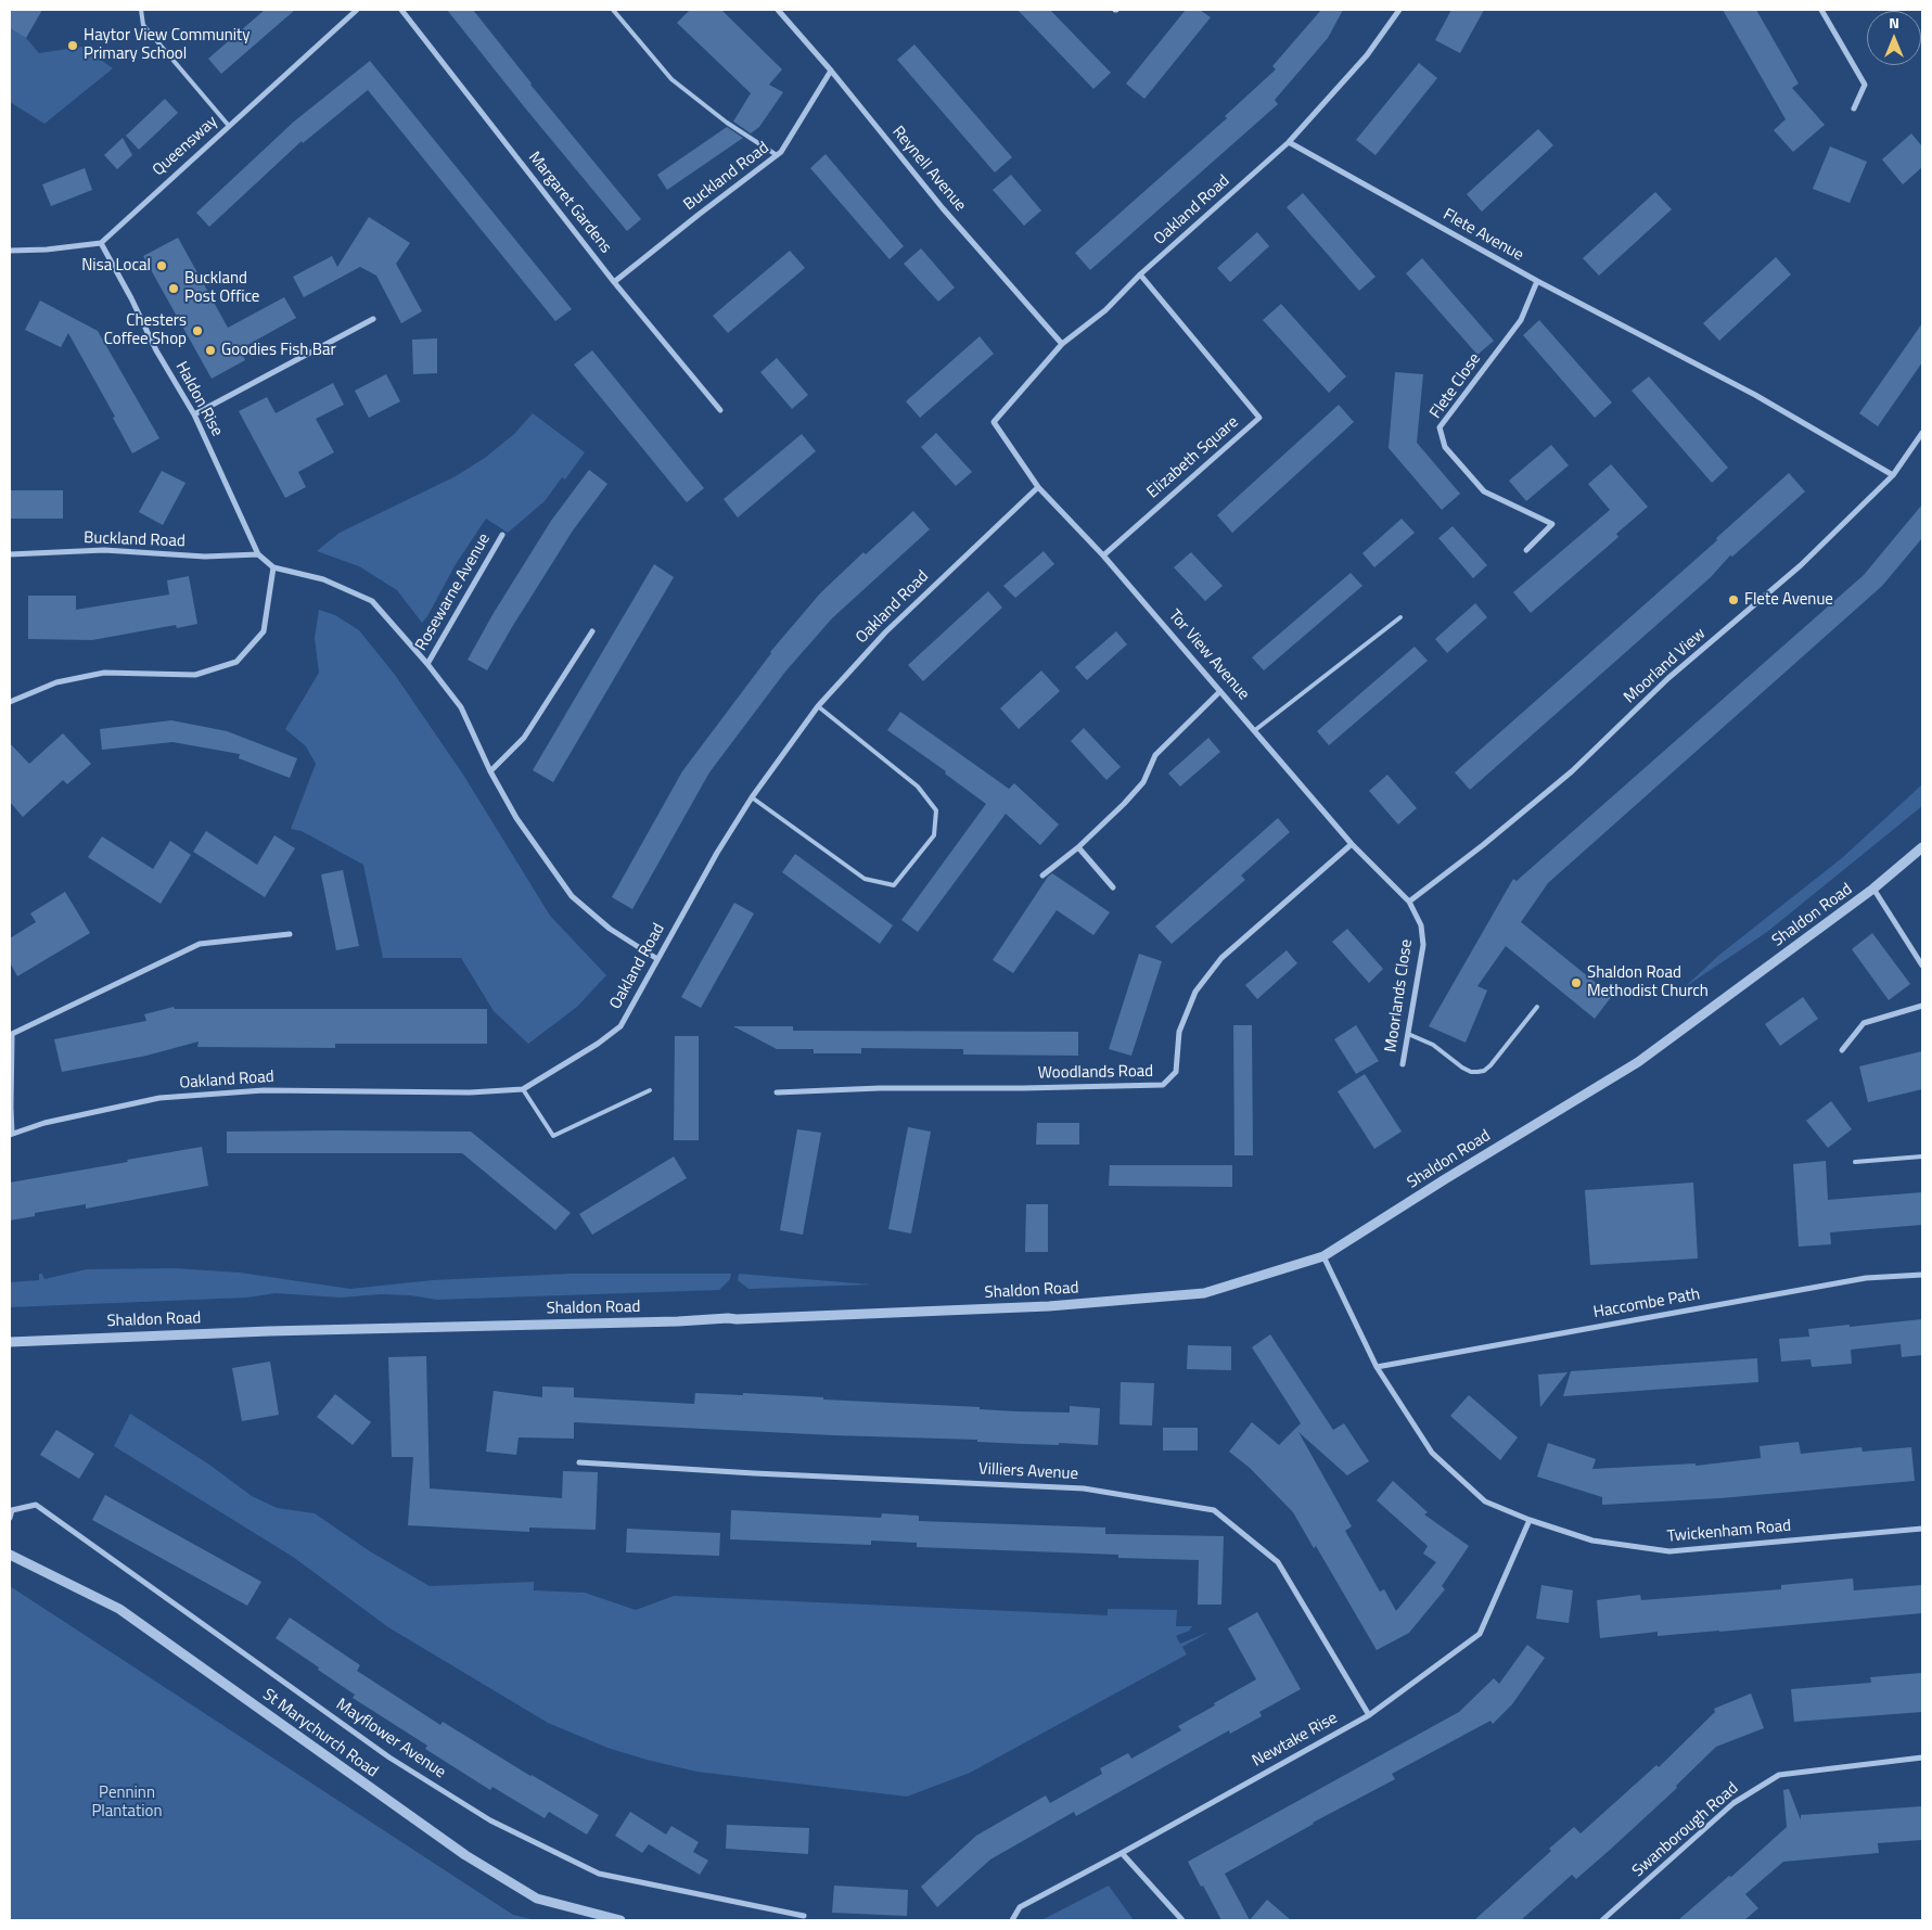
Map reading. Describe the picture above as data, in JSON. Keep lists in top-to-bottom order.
{
  "streets": {
    "street": [
      "Queensway",
      "Reynell Avenue",
      "Buckland Road",
      "Margaret Gardens",
      "Oakland Road",
      "Flete Avenue",
      "Flete Close",
      "Haldon Rise",
      "Elizabeth Square",
      "Rosewarne Avenue",
      "Tor View Avenue",
      "Moorland View",
      "Shaldon Road",
      "Moorlands Close",
      "Woodlands Road",
      "Haccombe Path",
      "Villiers Avenue",
      "Twickenham Road",
      "St Marychurch Road",
      "Mayflower Avenue",
      "Newtake Rise",
      "Swanborough Road"
    ]
  },
  "crossings": [
    ["Queensway", "Haldon Rise"],
    ["Reynell Avenue", "Buckland Road"],
    ["Reynell Avenue", "Oakland Road"],
    ["Buckland Road", "Margaret Gardens"],
    ["Buckland Road", "Haldon Rise"],
    ["Oakland Road", "Flete Avenue"],
    ["Oakland Road", "Elizabeth Square"],
    ["Oakland Road", "Rosewarne Avenue"],
    ["Oakland Road", "Tor View Avenue"],
    ["Flete Avenue", "Flete Close"],
    ["Flete Avenue", "Moorland View"],
    ["Haldon Rise", "Rosewarne Avenue"],
    ["Elizabeth Square", "Tor View Avenue"],
    ["Tor View Avenue", "Moorland View"],
    ["Tor View Avenue", "Moorlands Close"],
    ["Tor View Avenue", "Woodlands Road"],
    ["Moorland View", "Moorlands Close"],
    ["Shaldon Road", "Twickenham Road"],
    ["Haccombe Path", "Twickenham Road"],
    ["Villiers Avenue", "Newtake Rise"],
    ["Twickenham Road", "Newtake Rise"]
  ],
  "parks": ["Penninn Plantation"],
  "places": [
    "Haytor View Community Primary School",
    "Nisa Local",
    "Buckland Post Office",
    "Chesters Coffee Shop",
    "Goodies Fish Bar",
    "Flete Avenue",
    "Shaldon Road Methodist Church"
  ],
  "north": "top"
}
